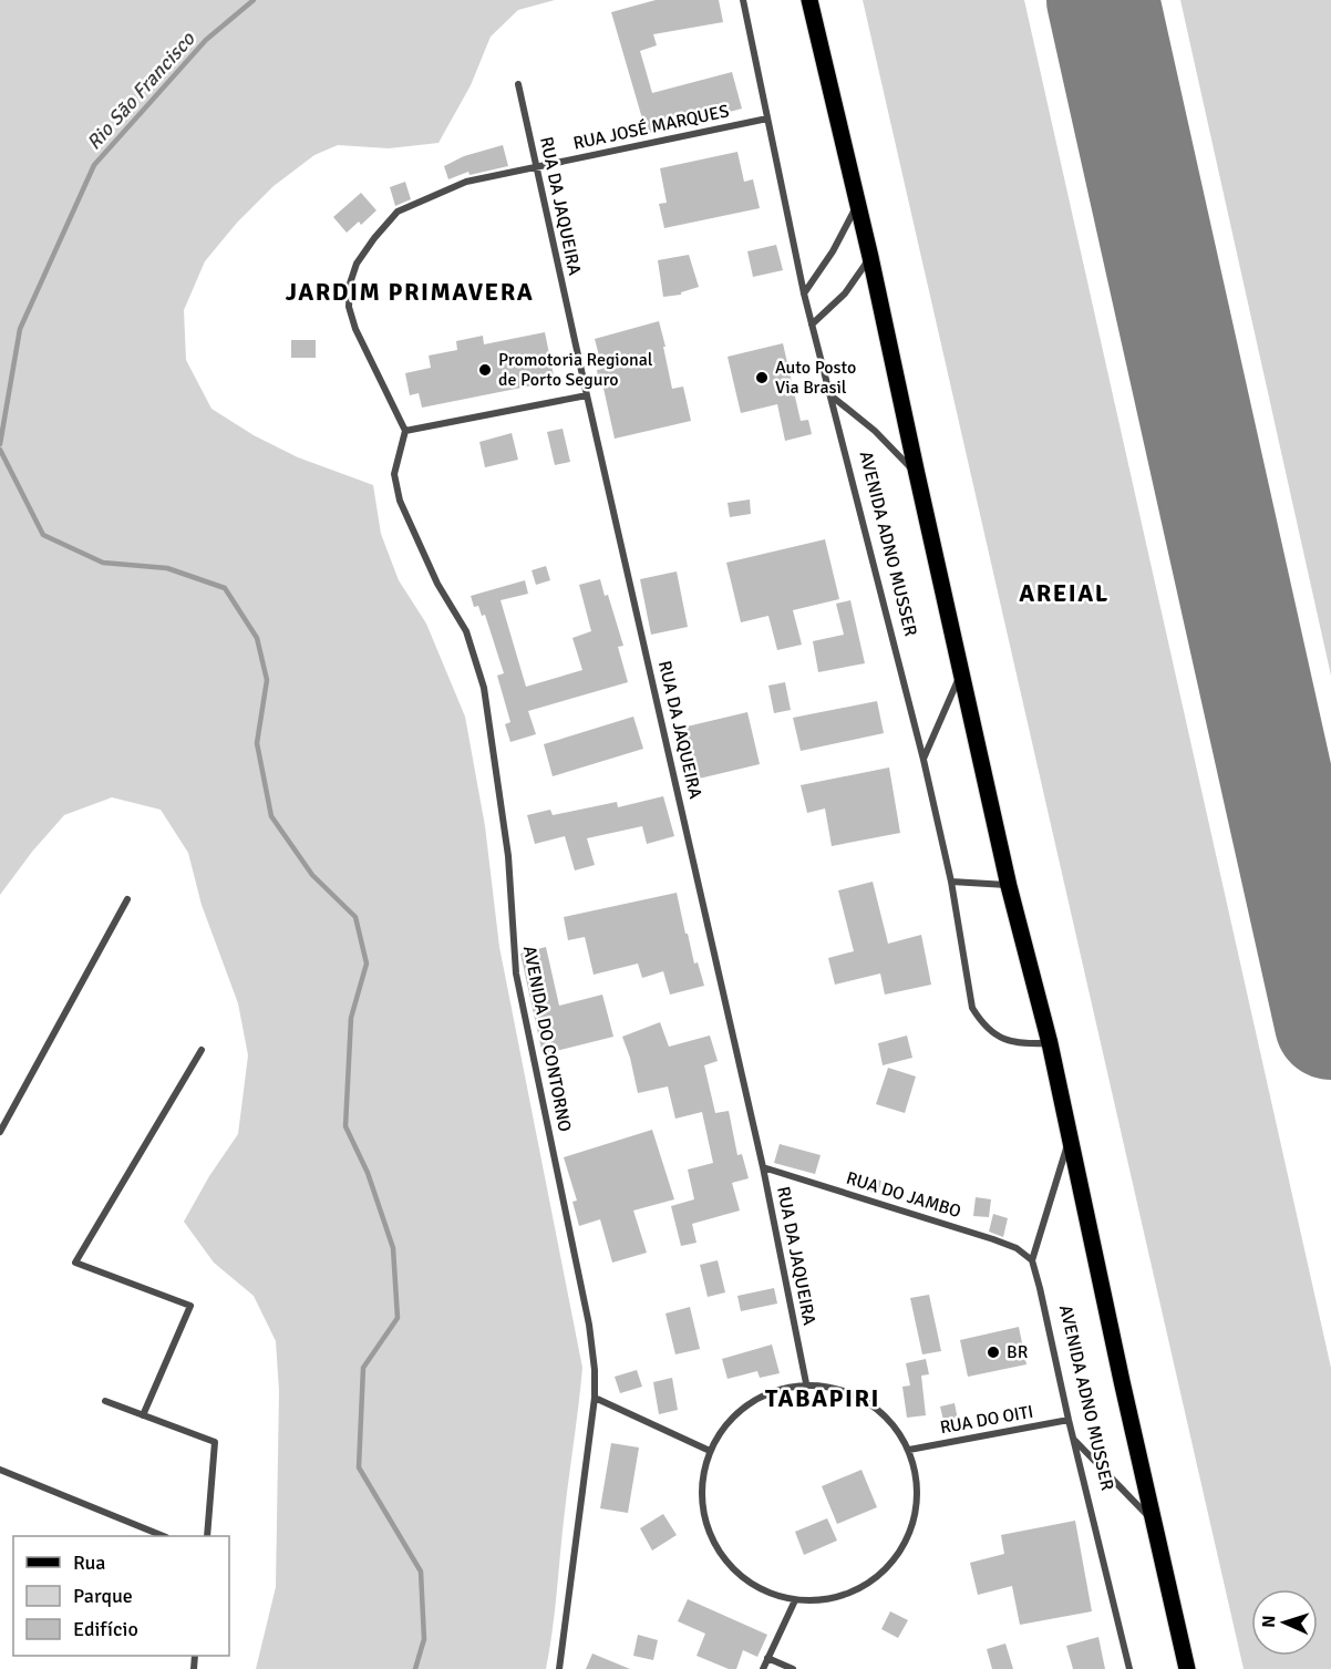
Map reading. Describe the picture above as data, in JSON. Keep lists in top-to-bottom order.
{
  "streets": {
    "street": [
      "RUA JOSÉ MARQUES",
      "RUA DA JAQUEIRA",
      "AVENIDA ADNO MUSSER",
      "AVENIDA DO CONTORNO",
      "RUA DO JAMBO",
      "RUA DO OITI"
    ]
  },
  "crossings": [
    ["RUA JOSÉ MARQUES", "RUA DA JAQUEIRA"],
    ["RUA JOSÉ MARQUES", "AVENIDA ADNO MUSSER"],
    ["RUA JOSÉ MARQUES", "AVENIDA DO CONTORNO"],
    ["RUA DA JAQUEIRA", "RUA DO JAMBO"],
    ["RUA DA JAQUEIRA", "RUA DO OITI"],
    ["AVENIDA ADNO MUSSER", "RUA DO JAMBO"],
    ["AVENIDA ADNO MUSSER", "RUA DO OITI"]
  ],
  "districts": ["JARDIM PRIMAVERA", "AREIAL", "TABAPIRI"],
  "water": ["Rio São Francisco"],
  "places": ["Promotoria Regional de Porto Seguro", "Auto Posto Via Brasil", "BR"],
  "legend": ["Rua", "Parque", "Edifício"],
  "north": "left"
}
